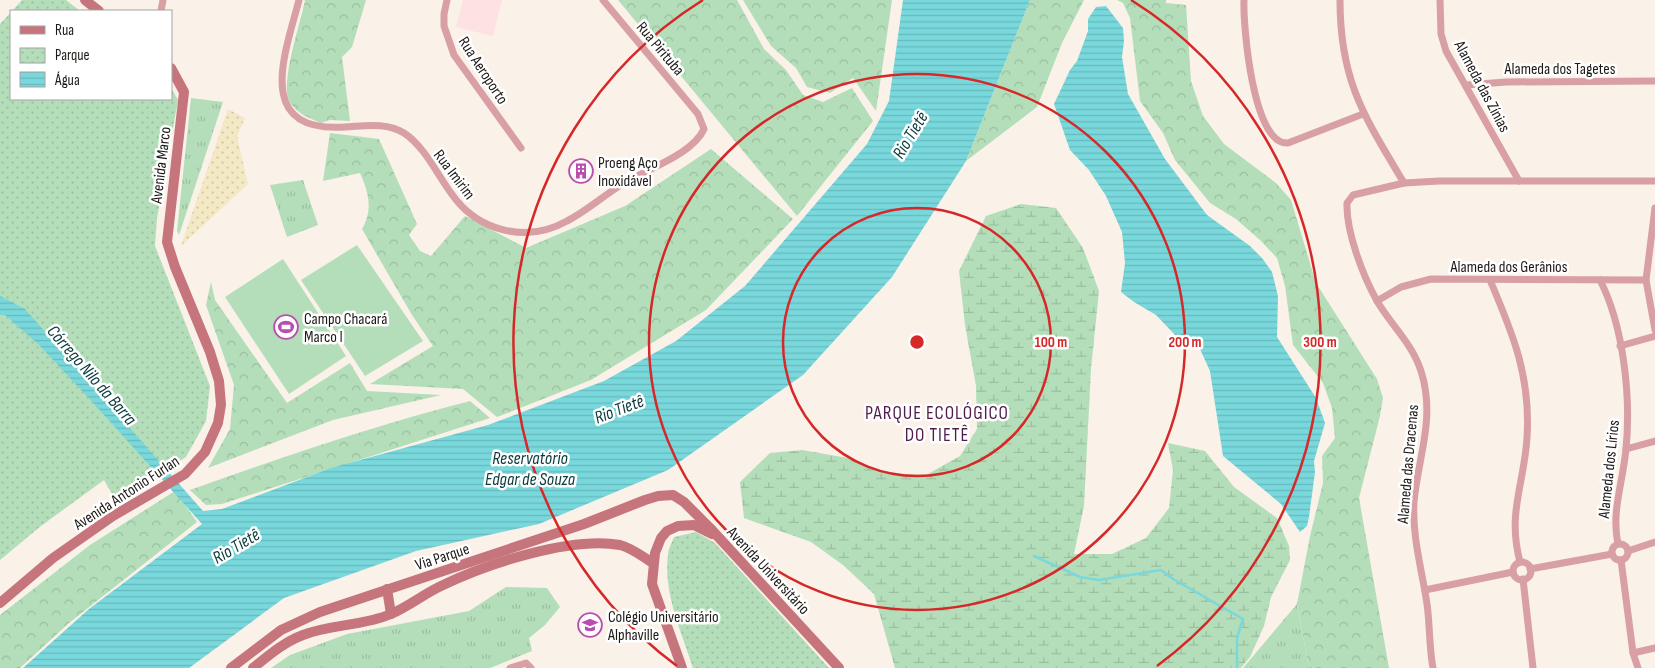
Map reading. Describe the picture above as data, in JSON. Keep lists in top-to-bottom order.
{
  "streets": {
    "main road": [
      "Avenida Marco",
      "Avenida Antonio Furlan",
      "Via Parque",
      "Avenida Universitário"
    ],
    "street": [
      "Rua Pirituba",
      "Alameda dos Tagetes",
      "Rua Aeroporto",
      "Alameda das Zínias",
      "Rua Imirim",
      "Alameda dos Gerânios",
      "Alameda das Dracenas",
      "Alameda dos Lírios"
    ]
  },
  "crossings": [
    ["Rua Pirituba", "Rua Imirim"],
    ["Alameda dos Tagetes", "Alameda das Zínias"],
    ["Alameda das Zínias", "Alameda das Dracenas"],
    ["Avenida Marco", "Avenida Antonio Furlan"],
    ["Alameda dos Gerânios", "Alameda das Dracenas"],
    ["Alameda dos Gerânios", "Alameda dos Lírios"],
    ["Via Parque", "Avenida Universitário"]
  ],
  "districts": ["PARQUE ECOLÓGICO DO TIETÊ"],
  "water": ["Rio Tietê", "Córrego Nilo da Barra", "Reservatório Edgar de Souza"],
  "places": {
    "building": ["Proeng Aço Inoxidável"],
    "sports": ["Campo Chacará Marco I"],
    "school or university": ["Colégio Universitário Alphaville"]
  },
  "legend": ["Rua", "Parque", "Água"],
  "rings": ["100 m", "200 m", "300 m"]
}
